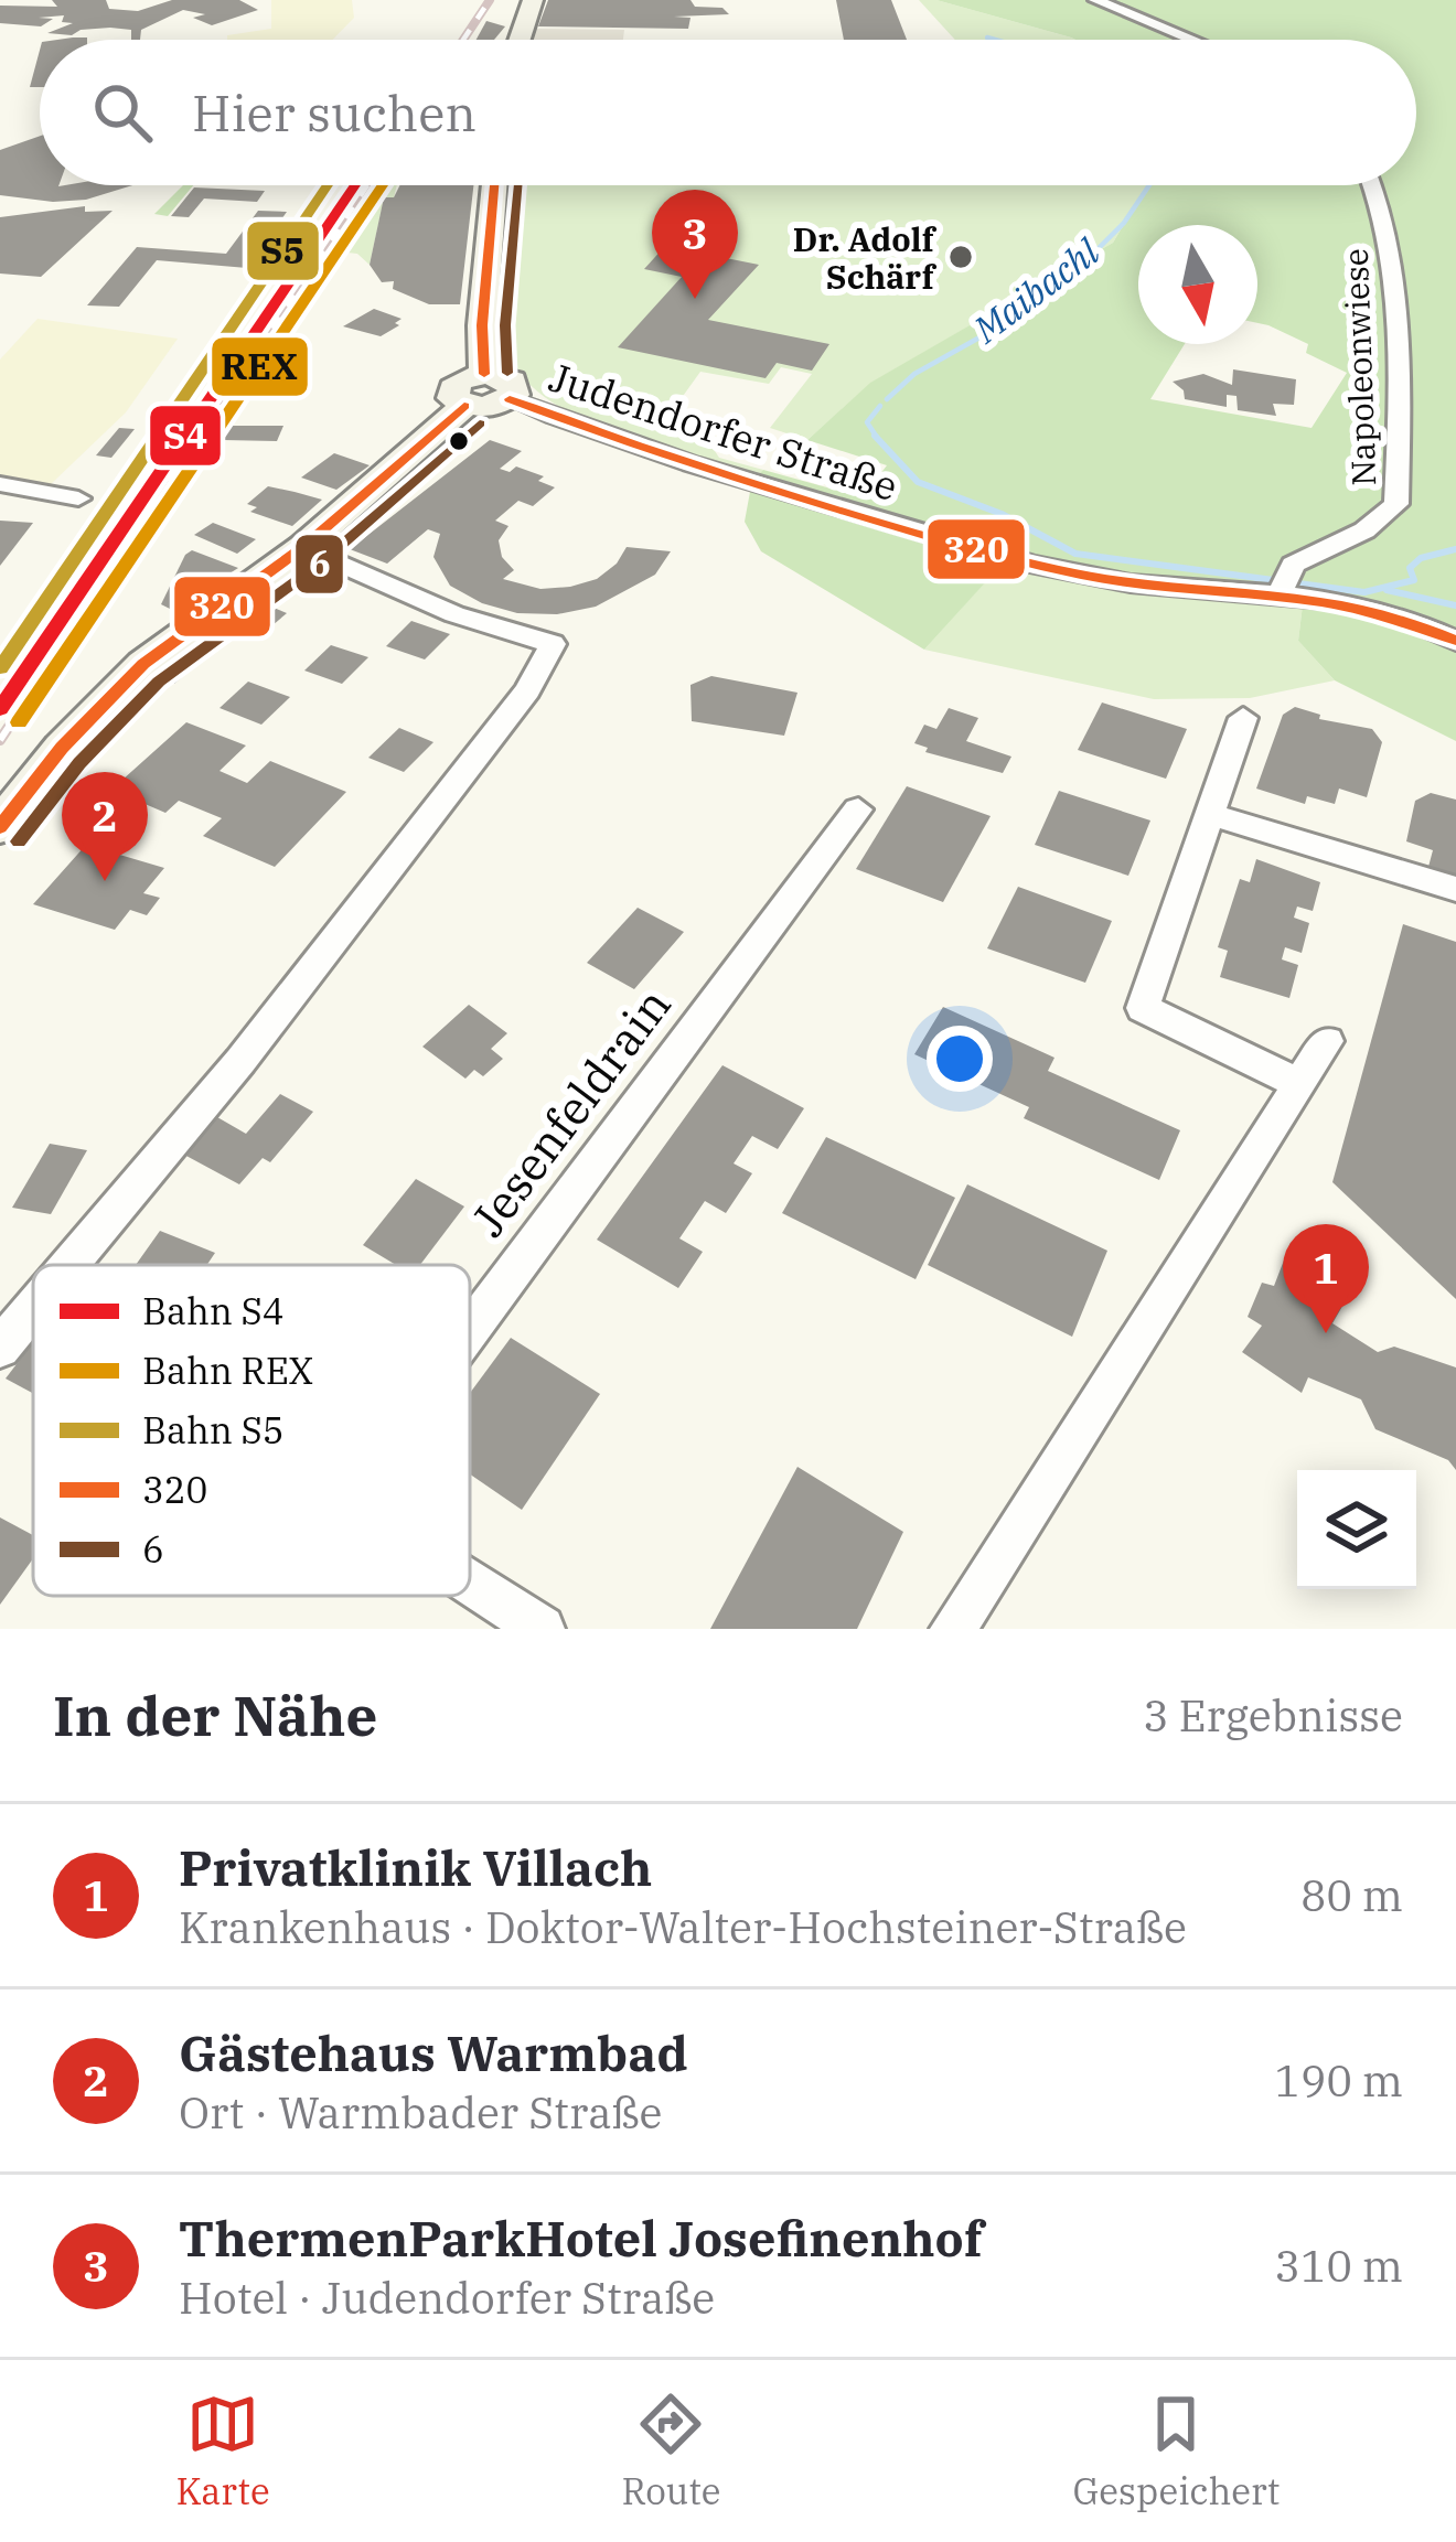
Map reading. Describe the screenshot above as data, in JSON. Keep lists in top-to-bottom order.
{
  "streets": {
    "street": ["Napoleonwiese", "Judendorfer Straße", "Jesenfeldrain"]
  },
  "crossings": [
    ["Napoleonwiese", "Judendorfer Straße"]
  ],
  "water": ["Maibachl"],
  "places": ["Dr. Adolf Schärf"],
  "lines": [
    "rail line S4",
    "rail line REX",
    "rail line S5",
    "transit line 320",
    "transit line 6"
  ],
  "legend": [
    "Bahn S4",
    "Bahn REX",
    "Bahn S5",
    "320",
    "6"
  ],
  "north": "bottom",
  "page": {
    "search": "Hier suchen",
    "pins": ["3", "2", "1"],
    "heading": ["In der Nähe", "3 Ergebnisse"],
    "list": [
      {
        "mark": "1",
        "name": "Privatklinik Villach",
        "note": "Krankenhaus · Doktor-Walter-Hochsteiner-Straße",
        "value": "80 m"
      },
      {
        "mark": "2",
        "name": "Gästehaus Warmbad",
        "note": "Ort · Warmbader Straße",
        "value": "190 m"
      },
      {
        "mark": "3",
        "name": "ThermenParkHotel Josefinenhof",
        "note": "Hotel · Judendorfer Straße",
        "value": "310 m"
      }
    ],
    "nav": ["Karte", "Route", "Gespeichert"]
  }
}
